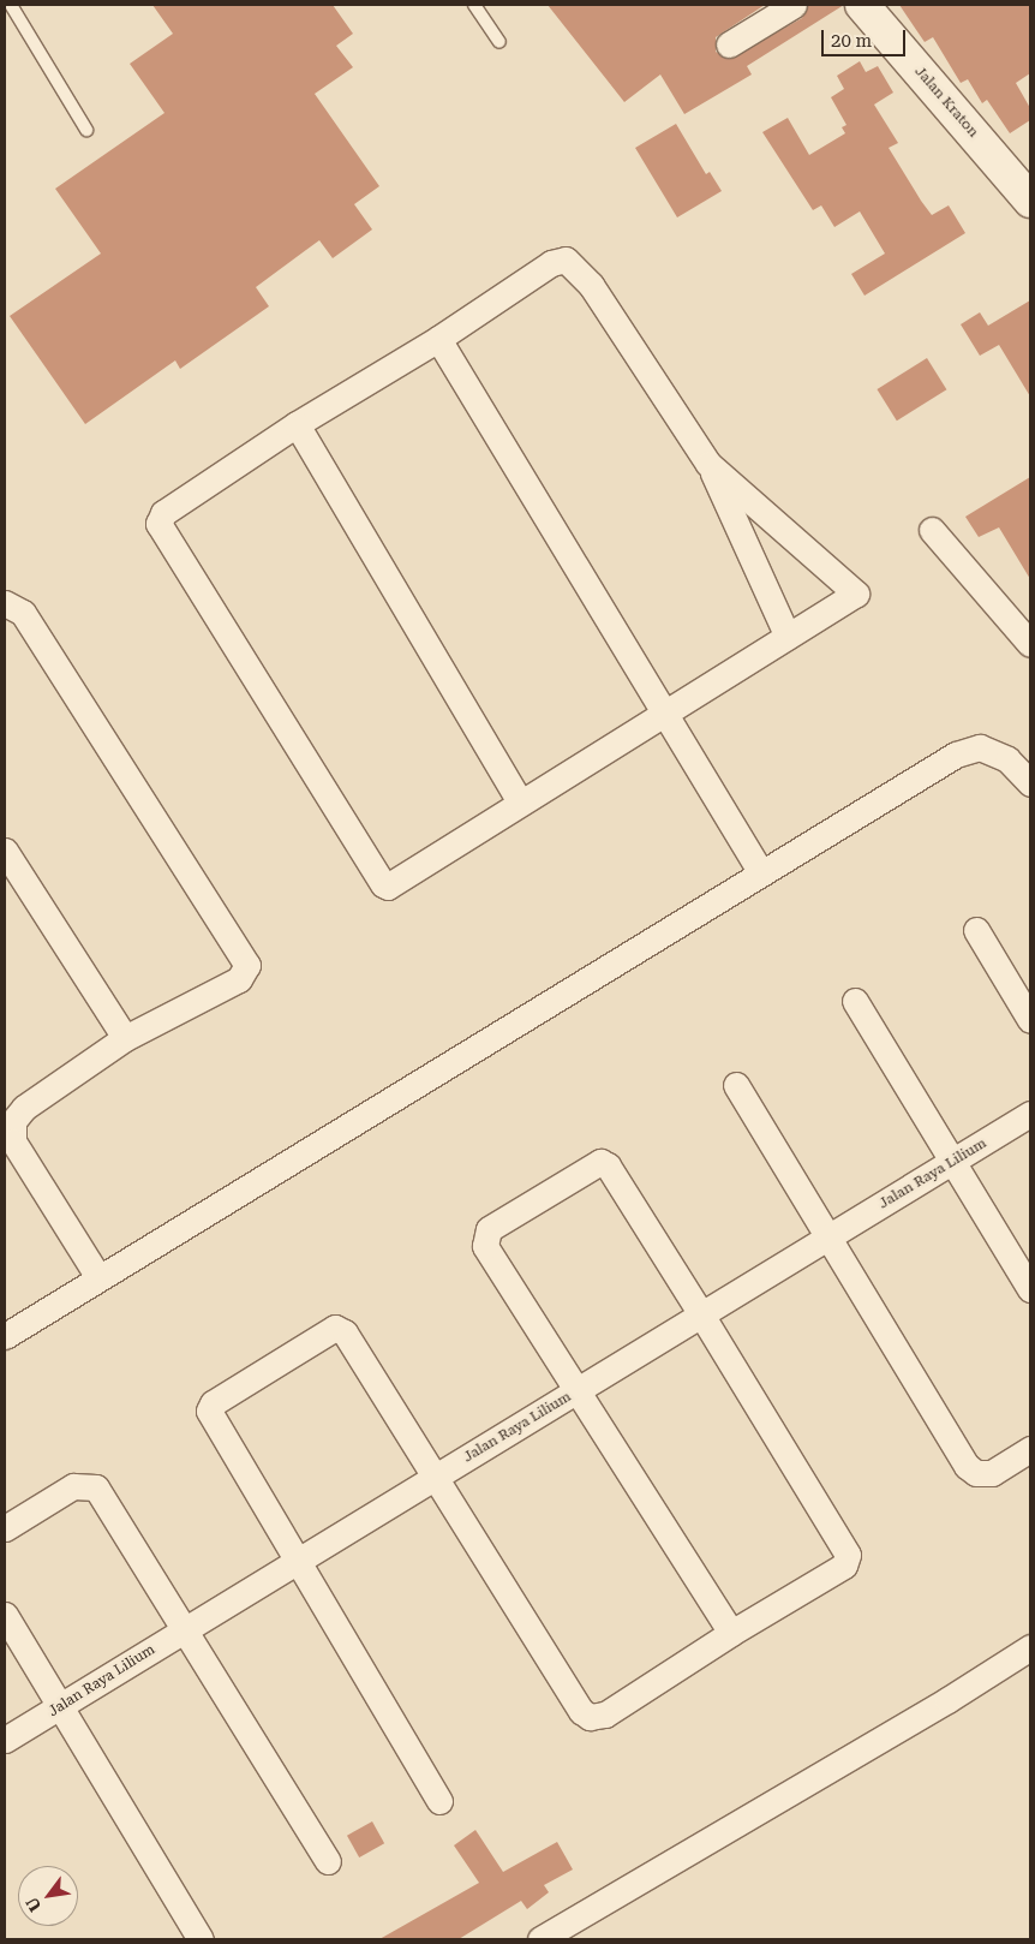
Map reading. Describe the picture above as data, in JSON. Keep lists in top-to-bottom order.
{
  "streets": {
    "street": ["Jalan Kraton", "Jalan Raya Lilium"]
  },
  "scale_bar": "20 m",
  "north": "bottom left"
}
